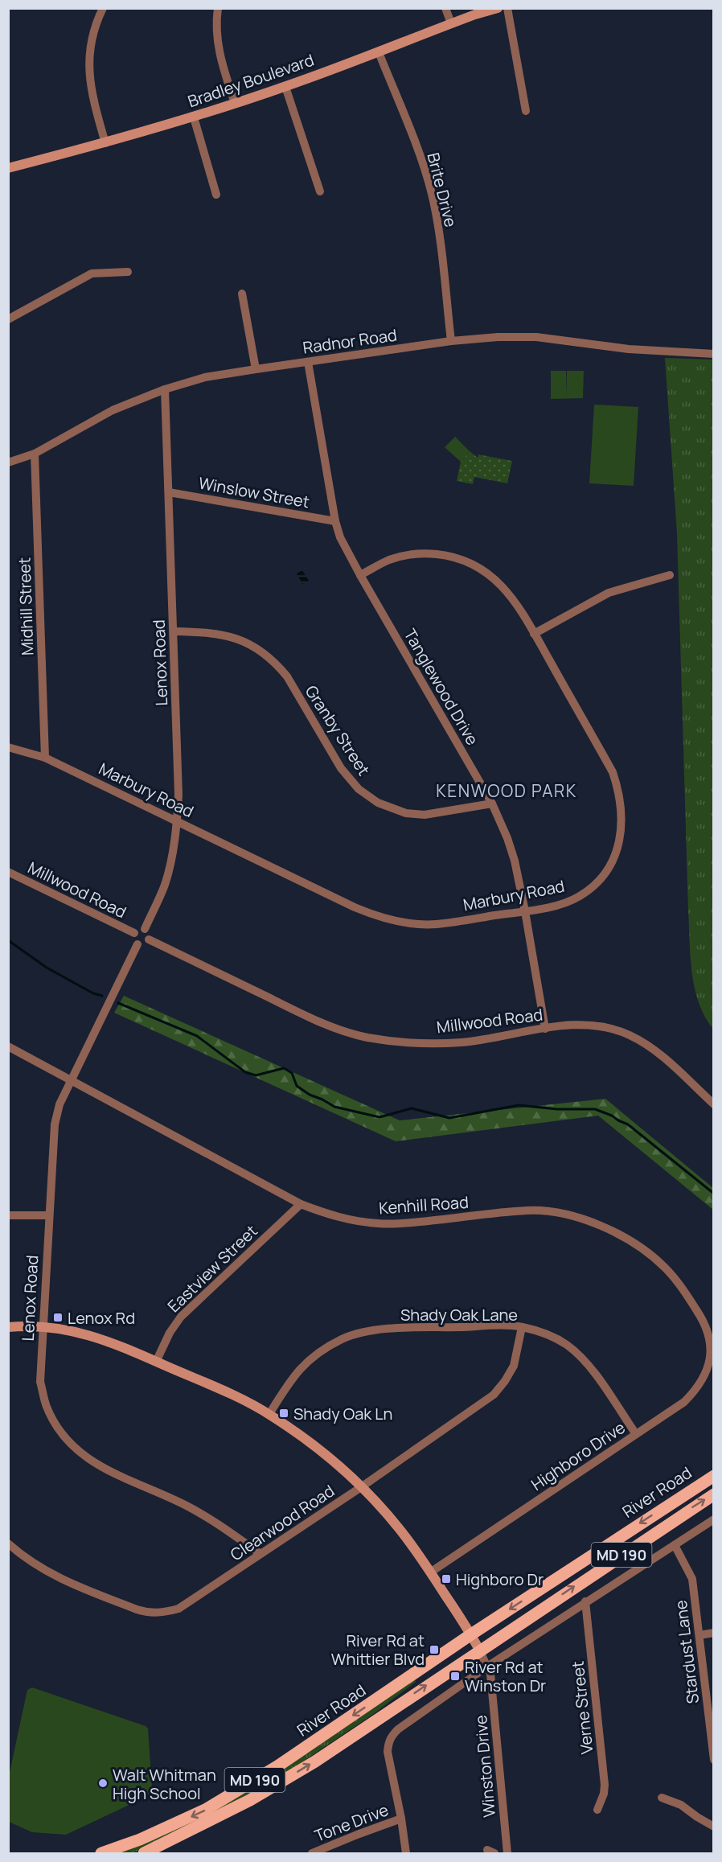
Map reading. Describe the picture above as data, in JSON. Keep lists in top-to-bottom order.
{
  "streets": {
    "main road": ["River Road", "MD 190"],
    "street": [
      "Bradley Boulevard",
      "Brite Drive",
      "Radnor Road",
      "Winslow Street",
      "Midhill Street",
      "Lenox Road",
      "Tanglewood Drive",
      "Granby Street",
      "Marbury Road",
      "Millwood Road",
      "Kenhill Road",
      "Eastview Street",
      "Shady Oak Lane",
      "Highboro Drive",
      "Clearwood Road",
      "Stardust Lane",
      "Verne Street",
      "Winston Drive",
      "Tone Drive"
    ]
  },
  "crossings": [
    ["Bradley Boulevard", "Brite Drive"],
    ["Brite Drive", "Radnor Road"],
    ["Radnor Road", "Midhill Street"],
    ["Radnor Road", "Lenox Road"],
    ["Radnor Road", "Tanglewood Drive"],
    ["Winslow Street", "Lenox Road"],
    ["Winslow Street", "Tanglewood Drive"],
    ["Midhill Street", "Marbury Road"],
    ["Lenox Road", "Granby Street"],
    ["Lenox Road", "Marbury Road"],
    ["Lenox Road", "Millwood Road"],
    ["Lenox Road", "Kenhill Road"],
    ["Lenox Road", "Clearwood Road"],
    ["Tanglewood Drive", "Granby Street"],
    ["Tanglewood Drive", "Marbury Road"],
    ["Tanglewood Drive", "Millwood Road"],
    ["Kenhill Road", "Eastview Street"],
    ["Kenhill Road", "Highboro Drive"],
    ["Shady Oak Lane", "Highboro Drive"],
    ["Shady Oak Lane", "Clearwood Road"],
    ["River Road", "Winston Drive"]
  ],
  "districts": ["KENWOOD PARK"],
  "places": {
    "transit": [
      "Lenox Rd",
      "Shady Oak Ln",
      "Highboro Dr",
      "River Rd at Whittier Blvd",
      "River Rd at Winston Dr"
    ],
    "other": ["Walt Whitman High School"]
  }
}
